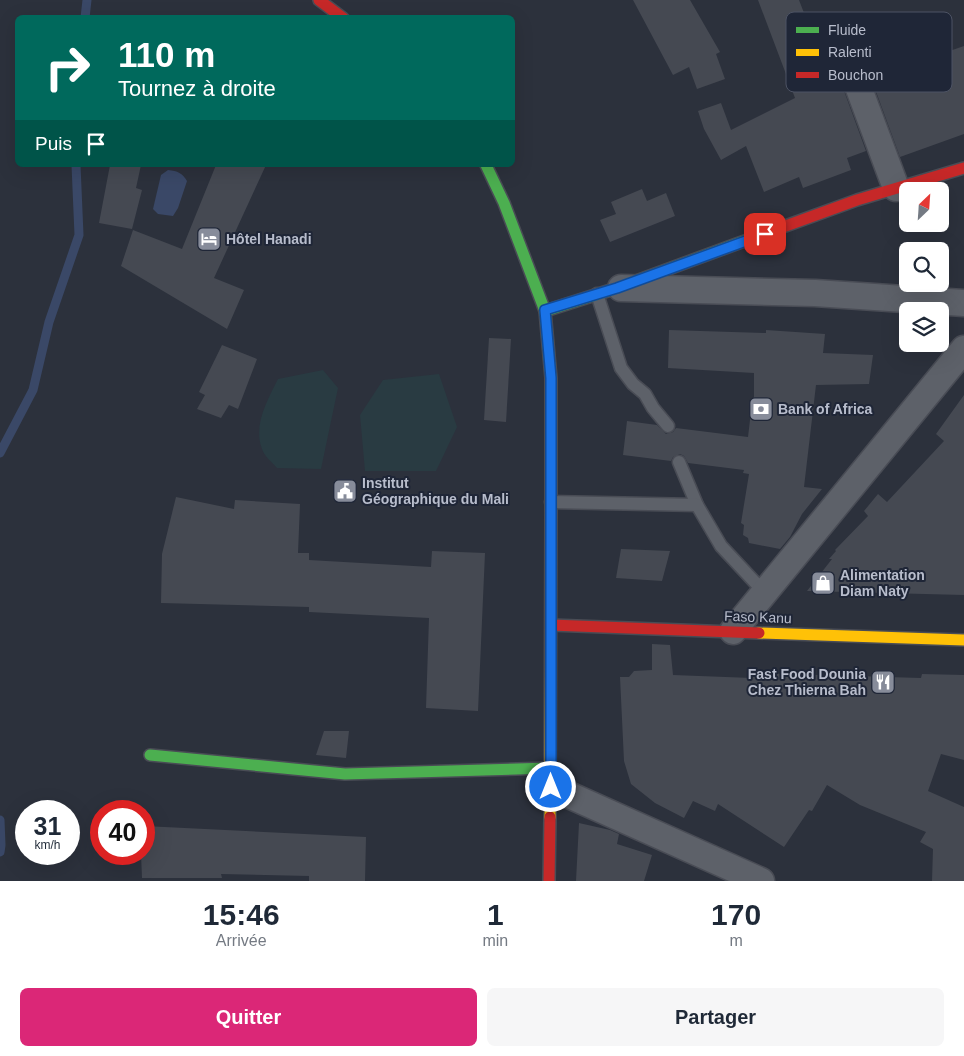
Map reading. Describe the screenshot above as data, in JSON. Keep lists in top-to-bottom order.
{
  "streets": {
    "street": ["Faso Kanu"]
  },
  "places": {
    "hotel": ["Hôtel Hanadi"],
    "bank": ["Bank of Africa"],
    "public building": ["Institut Géographique du Mali"],
    "shop": ["Alimentation Diam Naty"],
    "restaurant": ["Fast Food Dounia Chez Thierna Bah"]
  },
  "legend": ["Fluide", "Ralenti", "Bouchon"],
  "north": "top right",
  "page": {
    "turn": ["110 m", "Tournez à droite"],
    "then": "Puis",
    "speed": "31 km/h",
    "limit": "40",
    "eta": [
      "15:46",
      "Arrivée",
      "1",
      "min",
      "170",
      "m"
    ],
    "buttons": ["Quitter", "Partager"]
  }
}
